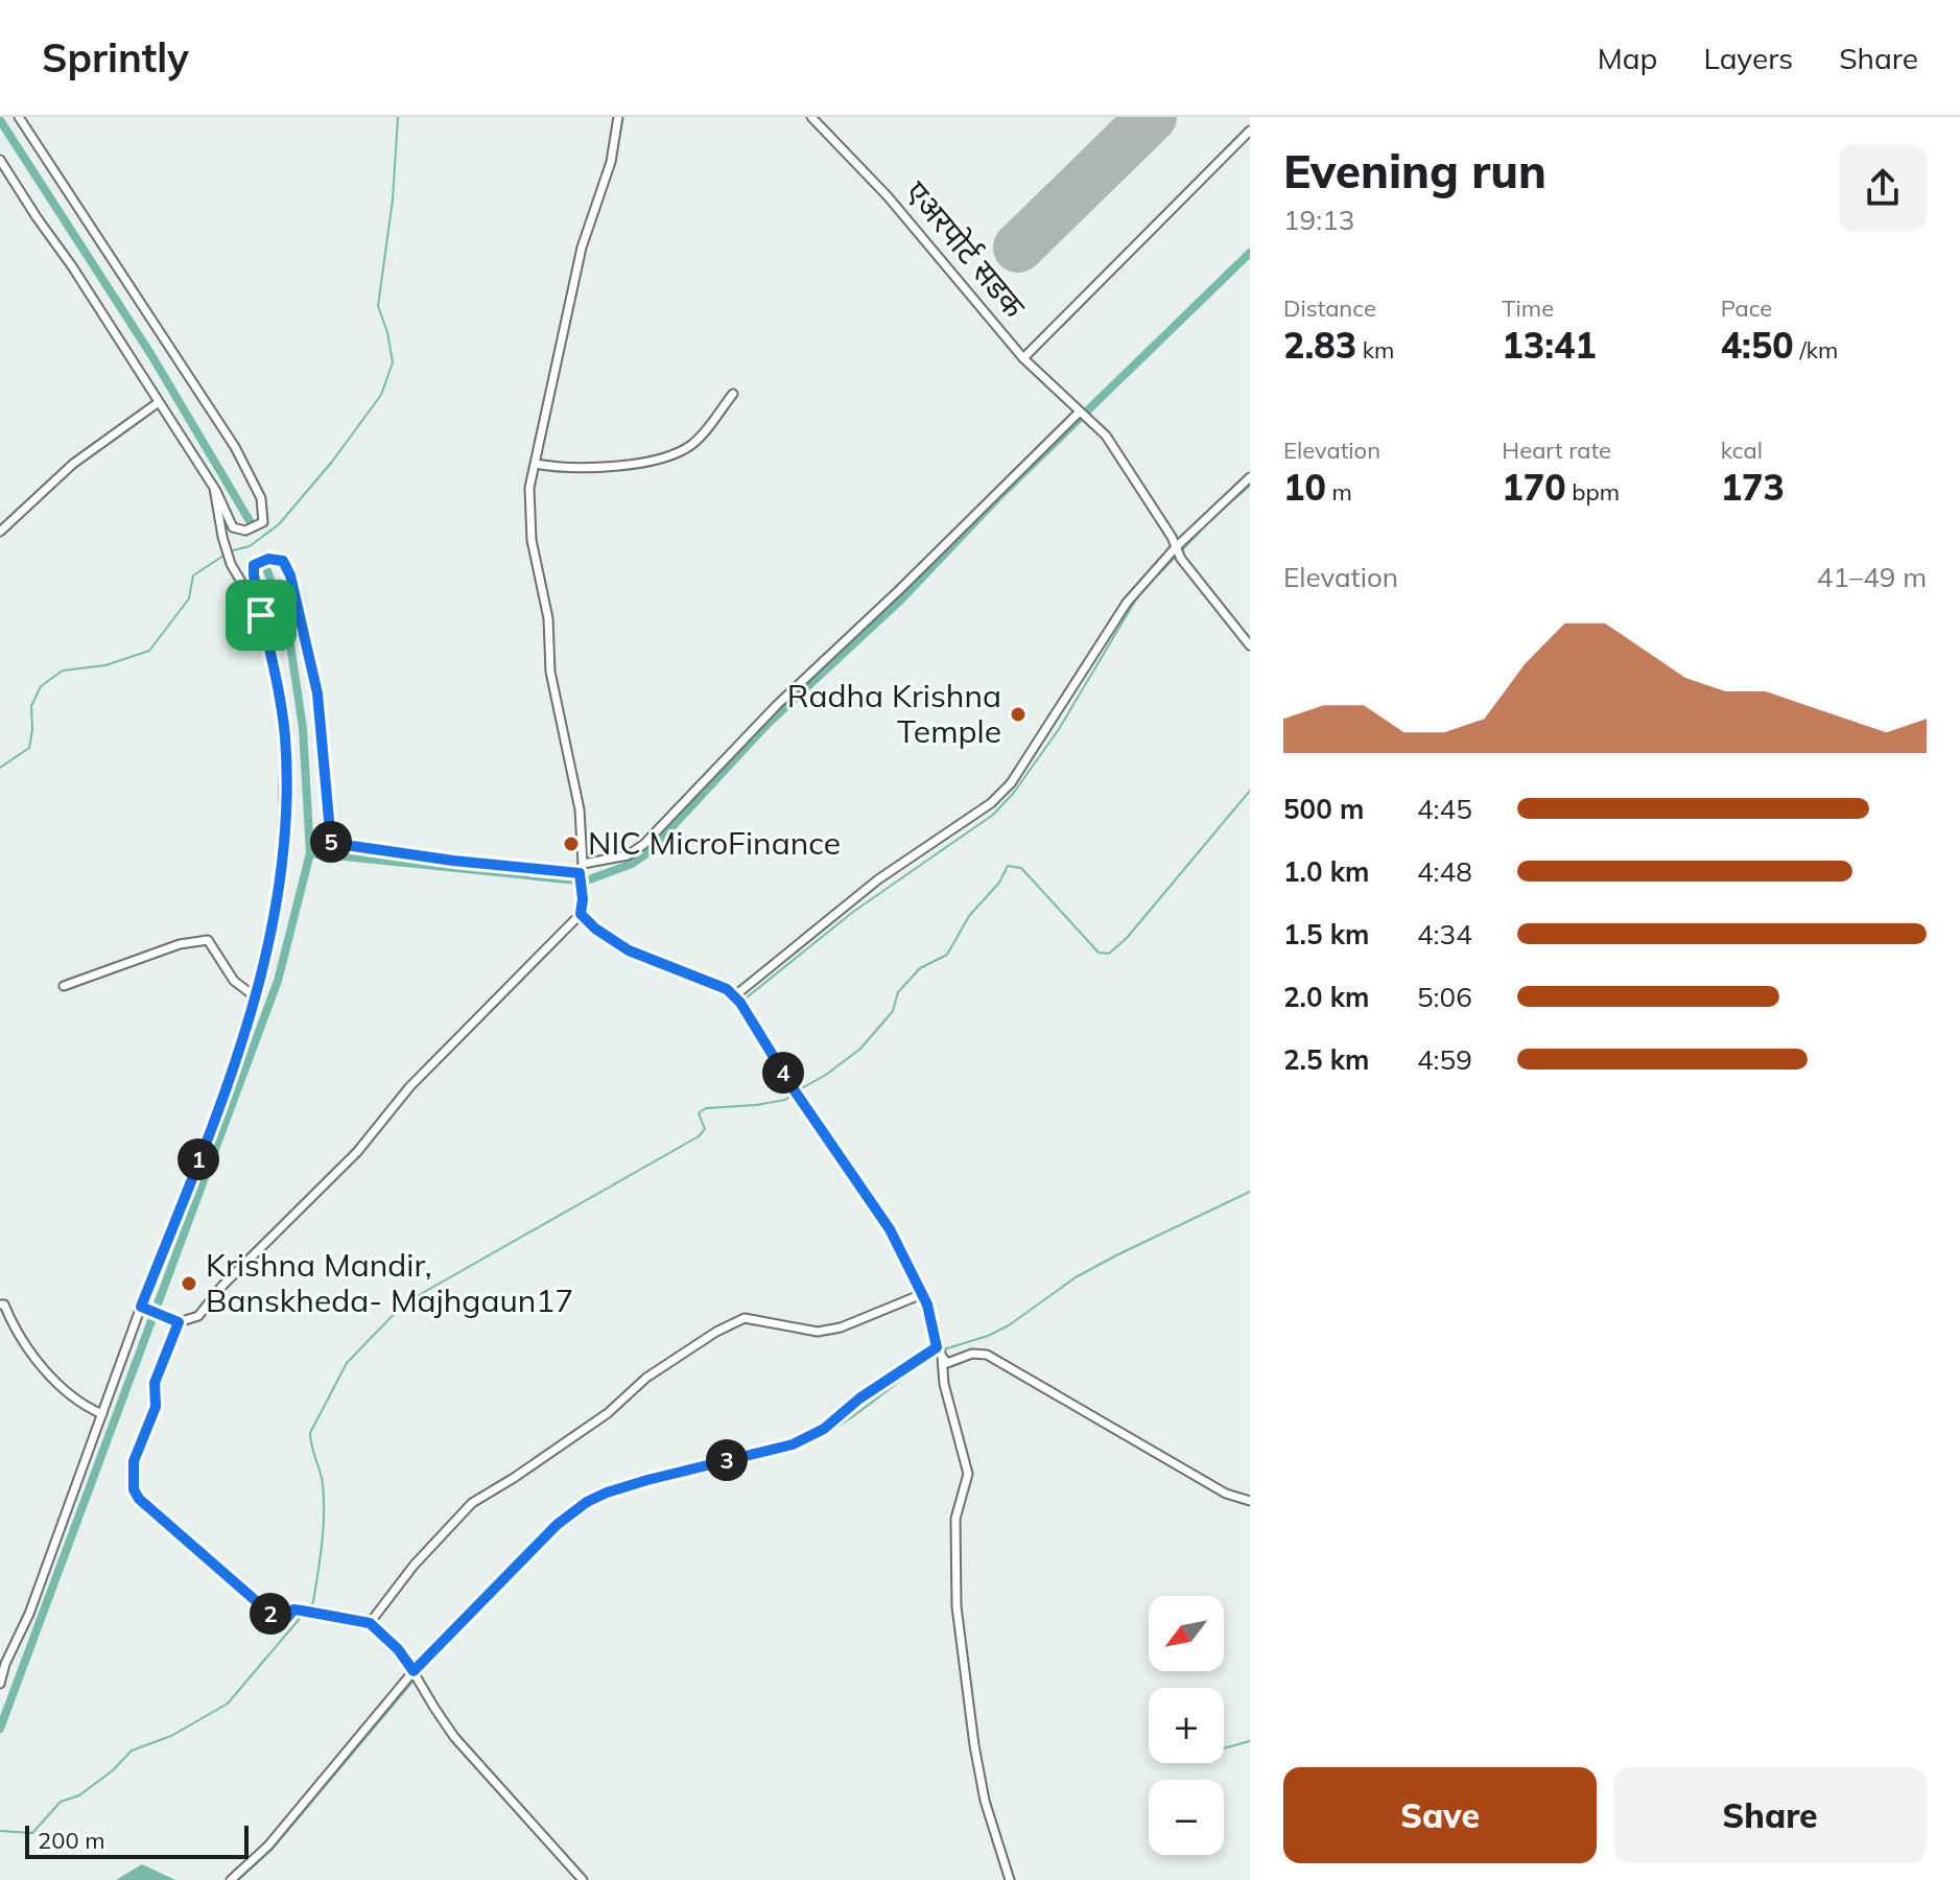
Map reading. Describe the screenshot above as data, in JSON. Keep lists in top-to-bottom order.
{
  "streets": {
    "street": ["एअरपोर्ट सडक"]
  },
  "places": ["Radha Krishna Temple", "NIC MicroFinance", "Krishna Mandir, Banskheda- Majhgaun17"],
  "scale_bar": "200 m",
  "north": "bottom left",
  "page": {
    "header": "Sprintly",
    "nav": ["Map", "Layers", "Share"],
    "heading": ["Evening run", "19:13"],
    "stats": [
      ["Distance", "2.83 km"],
      ["Time", "13:41"],
      ["Pace", "4:50 /km"],
      ["Elevation", "10 m"],
      ["Heart rate", "170 bpm"],
      ["kcal", "173"]
    ],
    "chart": ["Elevation", "41–49 m"],
    "list": [
      {
        "name": "500 m",
        "note": "4:45"
      },
      {
        "name": "1.0 km",
        "note": "4:48"
      },
      {
        "name": "1.5 km",
        "note": "4:34"
      },
      {
        "name": "2.0 km",
        "note": "5:06"
      },
      {
        "name": "2.5 km",
        "note": "4:59"
      }
    ],
    "pins": [
      "5",
      "4",
      "1",
      "3",
      "2"
    ],
    "map_buttons": ["+", "−"],
    "buttons": ["Save", "Share"],
    "scale": "200 m"
  }
}
